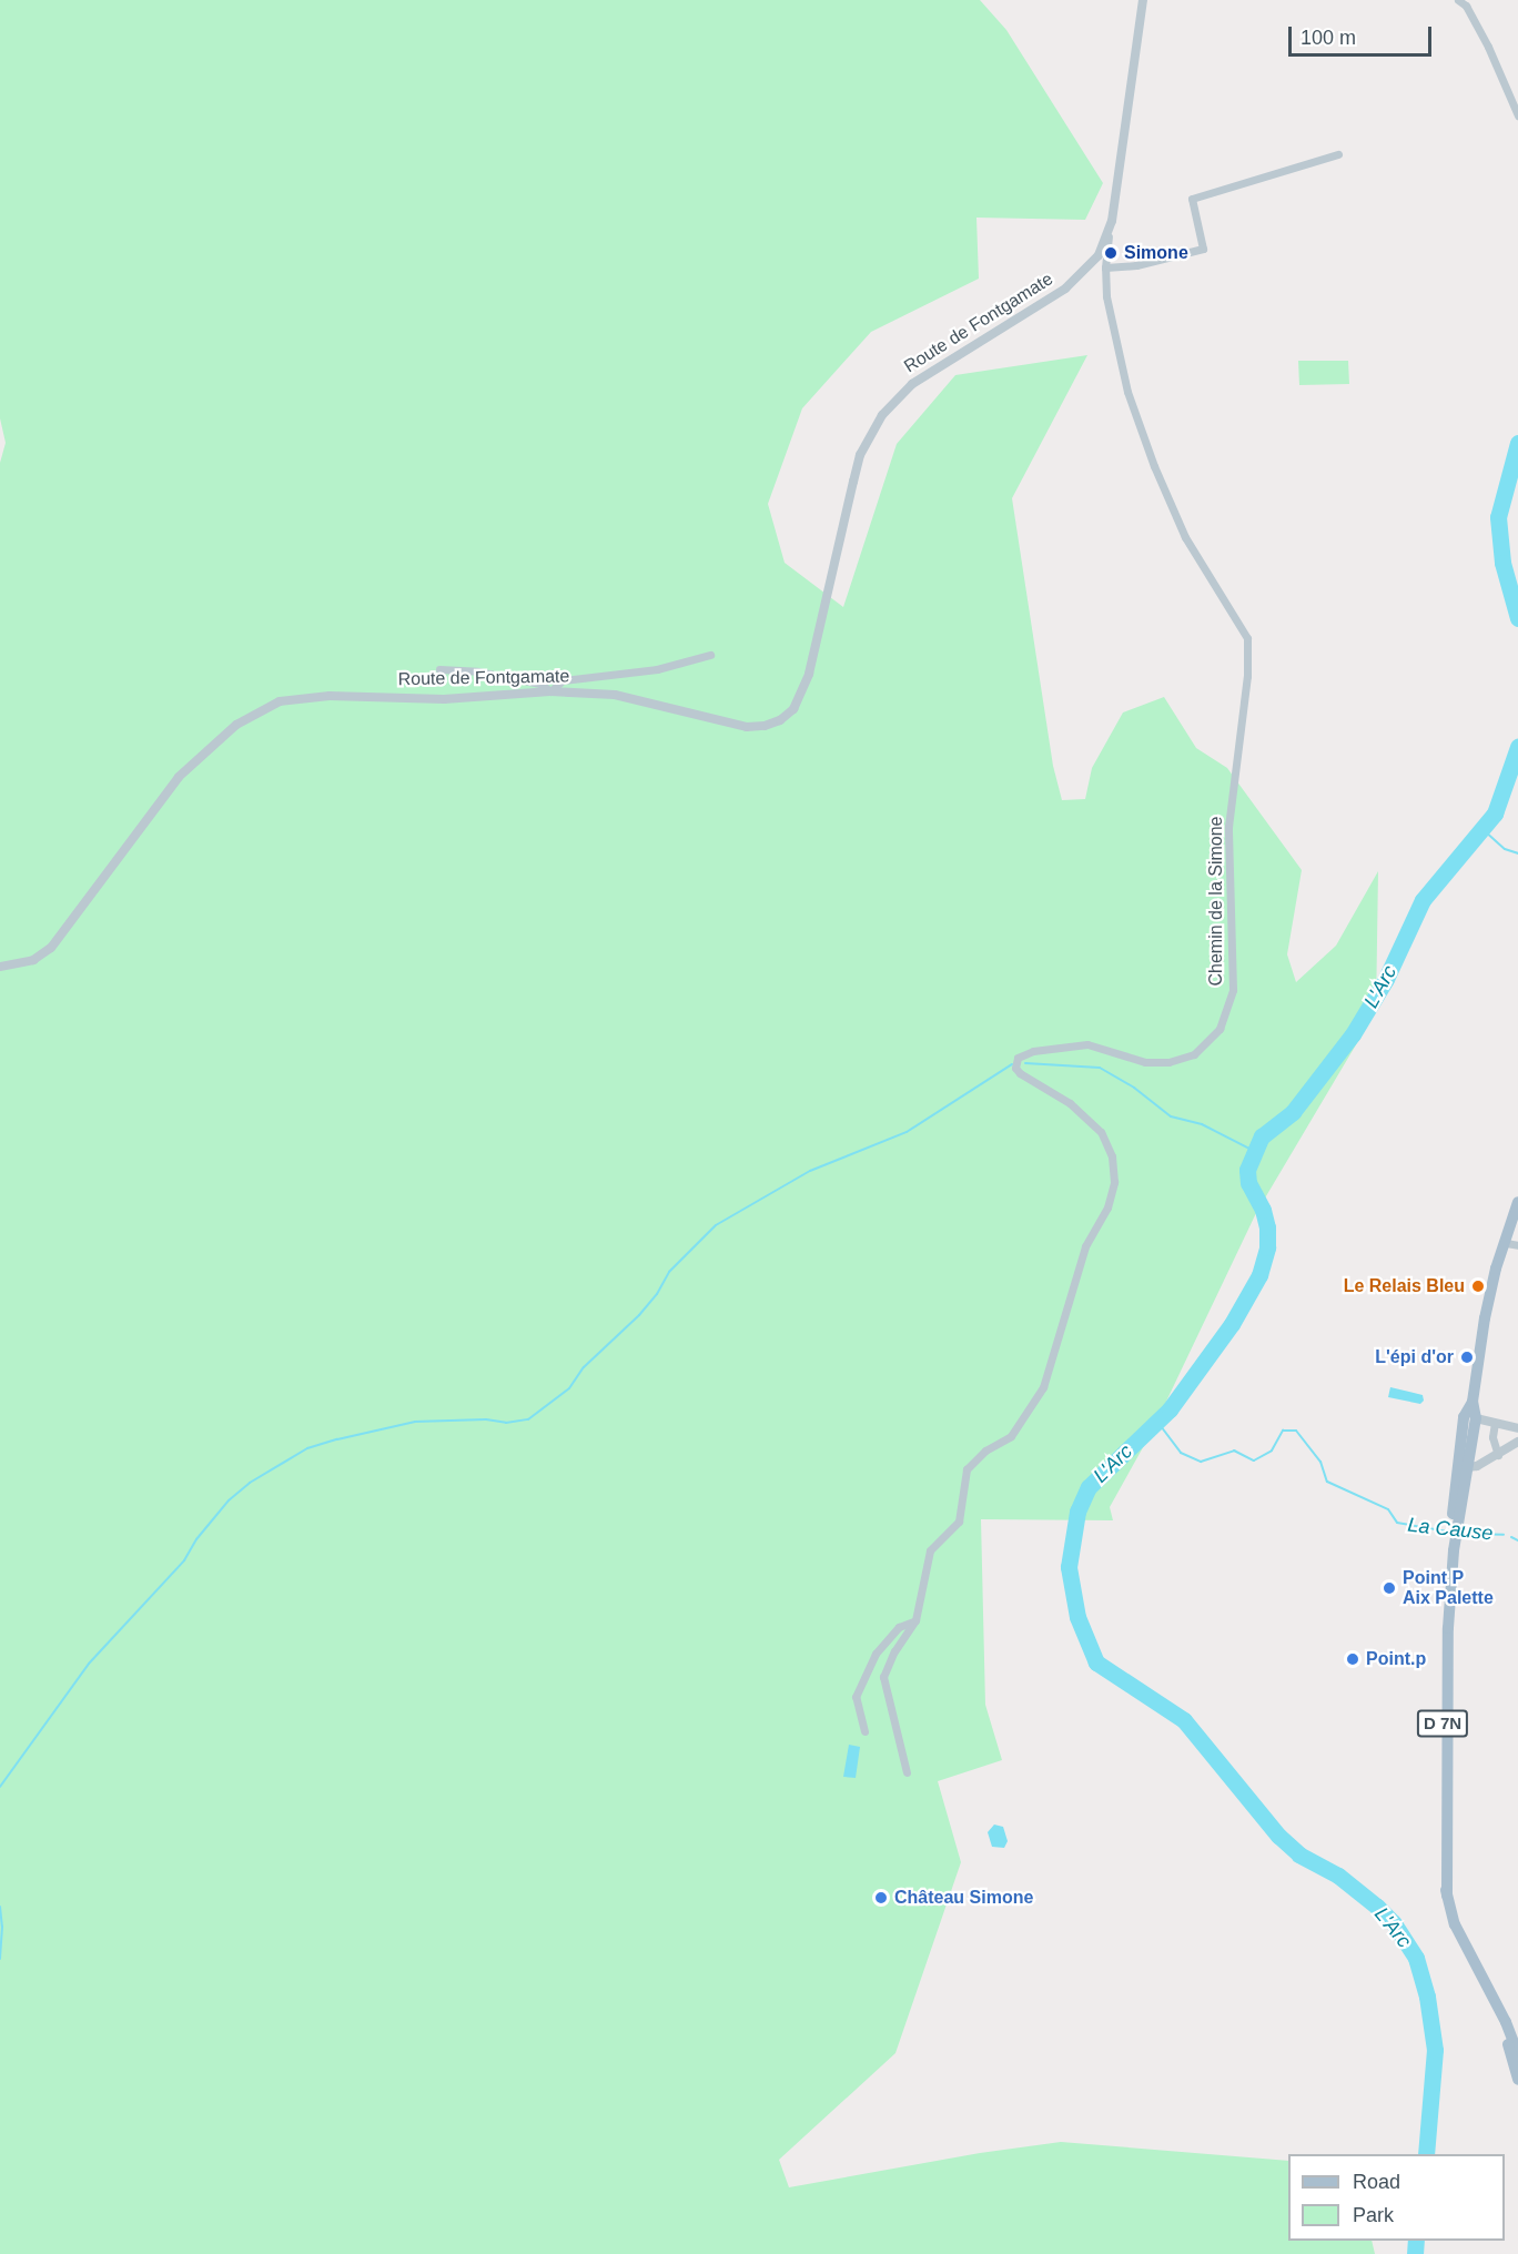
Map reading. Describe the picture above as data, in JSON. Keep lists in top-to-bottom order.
{
  "streets": {
    "main road": ["D 7N"],
    "street": ["Route de Fontgamate", "Chemin de la Simone"]
  },
  "crossings": [
    ["Route de Fontgamate", "Chemin de la Simone"]
  ],
  "water": ["L'Arc", "La Cause"],
  "places": [
    "Simone",
    "Le Relais Bleu",
    "L'épi d'or",
    "Point P Aix Palette",
    "Point.p",
    "Château Simone"
  ],
  "legend": ["Road", "Park"],
  "scale_bar": "100 m"
}
